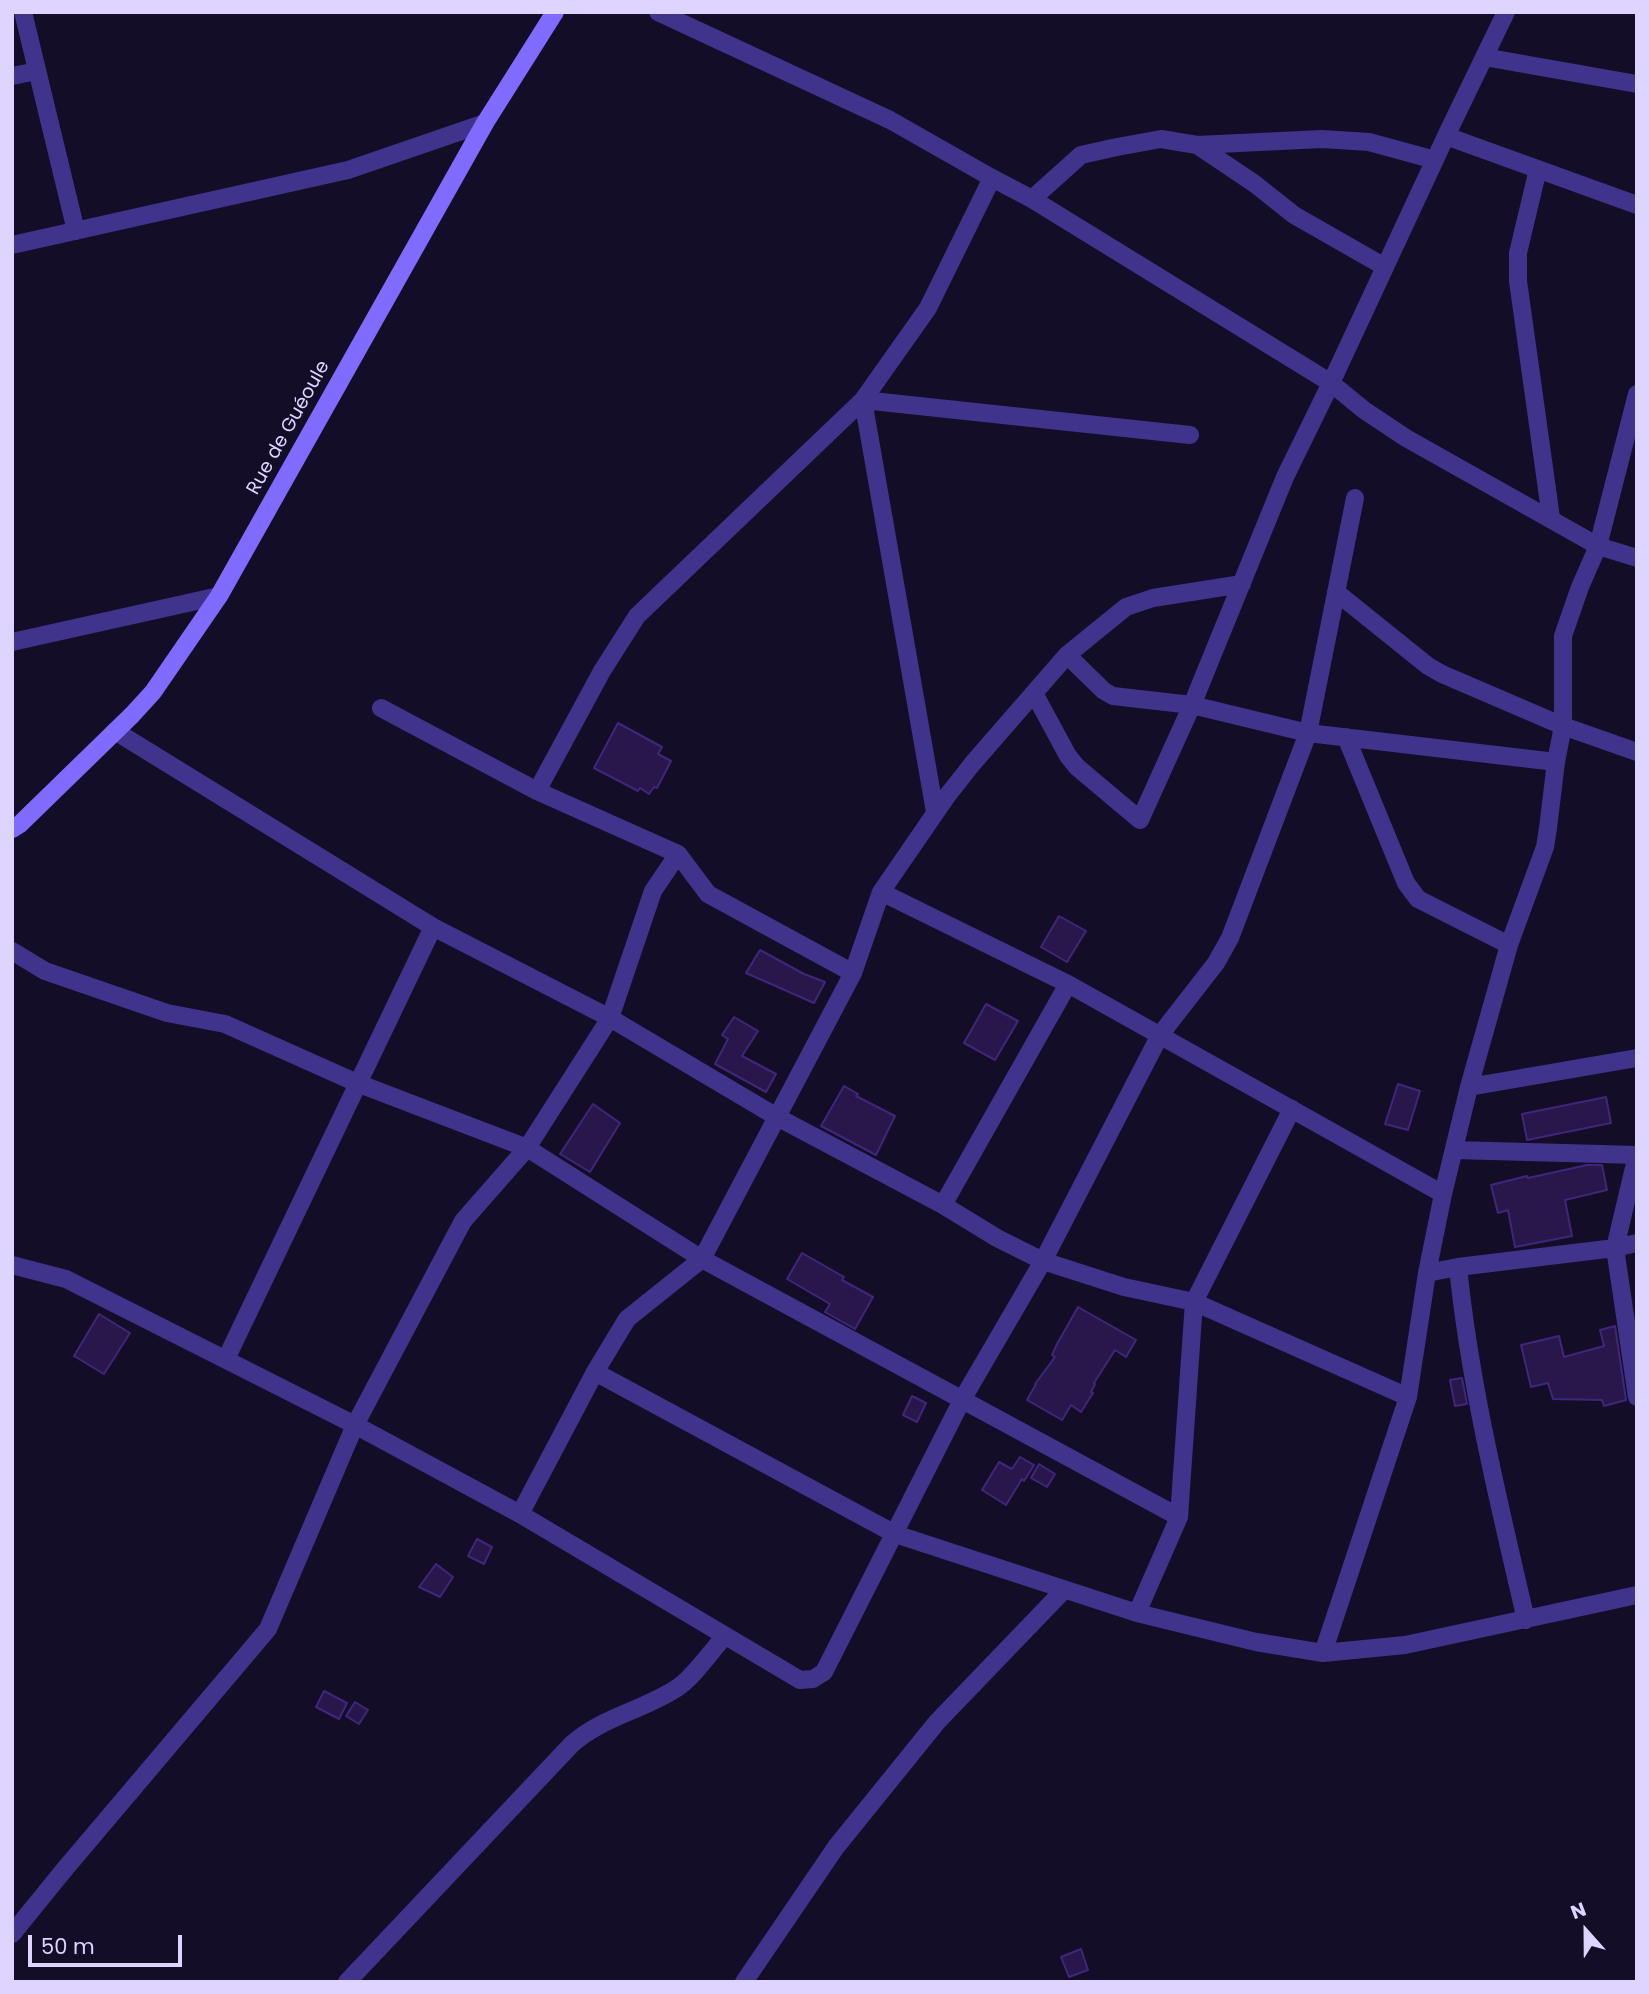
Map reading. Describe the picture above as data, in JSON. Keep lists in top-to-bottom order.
{
  "streets": {
    "main road": ["Rue de Guéoule"]
  },
  "scale_bar": "50 m",
  "north": "top"
}
